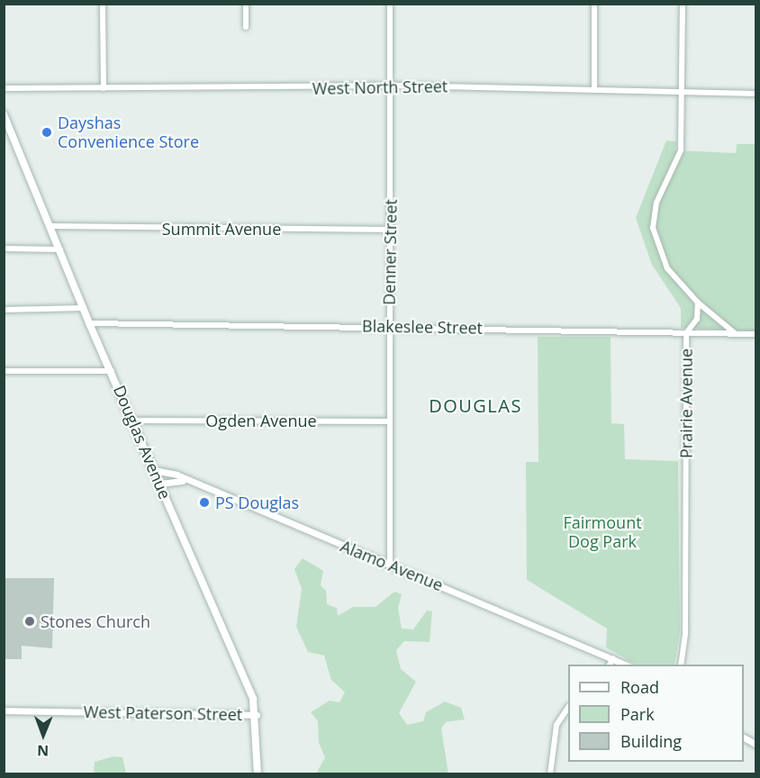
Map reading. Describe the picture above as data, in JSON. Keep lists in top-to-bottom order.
{
  "streets": {
    "main road": ["Douglas Avenue"],
    "street": [
      "West North Street",
      "Summit Avenue",
      "Denner Street",
      "Blakeslee Street",
      "Prairie Avenue",
      "Ogden Avenue",
      "Alamo Avenue",
      "West Paterson Street"
    ]
  },
  "crossings": [
    ["West North Street", "Denner Street"],
    ["Summit Avenue", "Denner Street"],
    ["Summit Avenue", "Douglas Avenue"],
    ["Denner Street", "Blakeslee Street"],
    ["Denner Street", "Ogden Avenue"],
    ["Denner Street", "Alamo Avenue"],
    ["Blakeslee Street", "Prairie Avenue"],
    ["Blakeslee Street", "Douglas Avenue"],
    ["Ogden Avenue", "Douglas Avenue"],
    ["Douglas Avenue", "Alamo Avenue"],
    ["Douglas Avenue", "West Paterson Street"]
  ],
  "districts": ["DOUGLAS"],
  "parks": ["Fairmount Dog Park"],
  "places": ["Dayshas Convenience Store", "PS Douglas", "Stones Church"],
  "legend": ["Road", "Park", "Building"],
  "north": "bottom"
}
